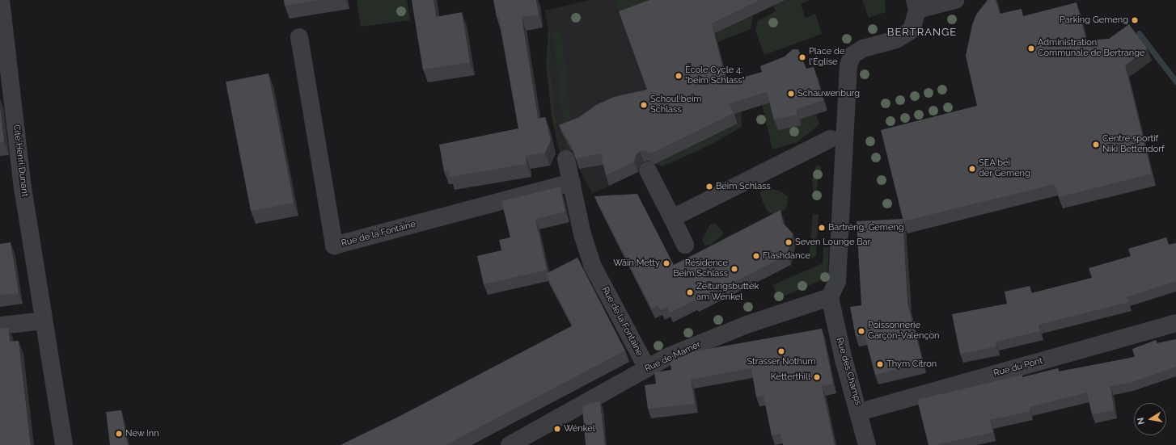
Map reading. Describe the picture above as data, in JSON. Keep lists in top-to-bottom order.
{
  "streets": {
    "street": [
      "Cité Henri Dunant",
      "Rue de la Fontaine",
      "Rue de Mamer",
      "Rue du Pont",
      "Rue des Champs"
    ]
  },
  "crossings": [
    ["Rue de la Fontaine", "Rue de Mamer"],
    ["Rue de Mamer", "Rue des Champs"],
    ["Rue du Pont", "Rue des Champs"]
  ],
  "districts": ["BERTRANGE"],
  "places": [
    "Parking Gemeng",
    "Administration Communale de Bertrange",
    "Place de l'Église",
    "École Cycle 4: \"beim Schlass\"",
    "Schauwenburg",
    "Schoul beim Schlass",
    "Centre sportif Niki Bettendorf",
    "SEA bei der Gemeng",
    "Beim Schlass",
    "Bartréng, Gemeng",
    "Seven Lounge Bar",
    "Flashdance",
    "Wäin Metty",
    "Résidence Beim Schlass",
    "Zeitungsbutték am Wénkel",
    "Poissonnerie Garçon-Valençon",
    "Strasser Nothum",
    "Thym Citron",
    "Ketterthill",
    "Wénkel",
    "New Inn"
  ],
  "north": "left"
}
